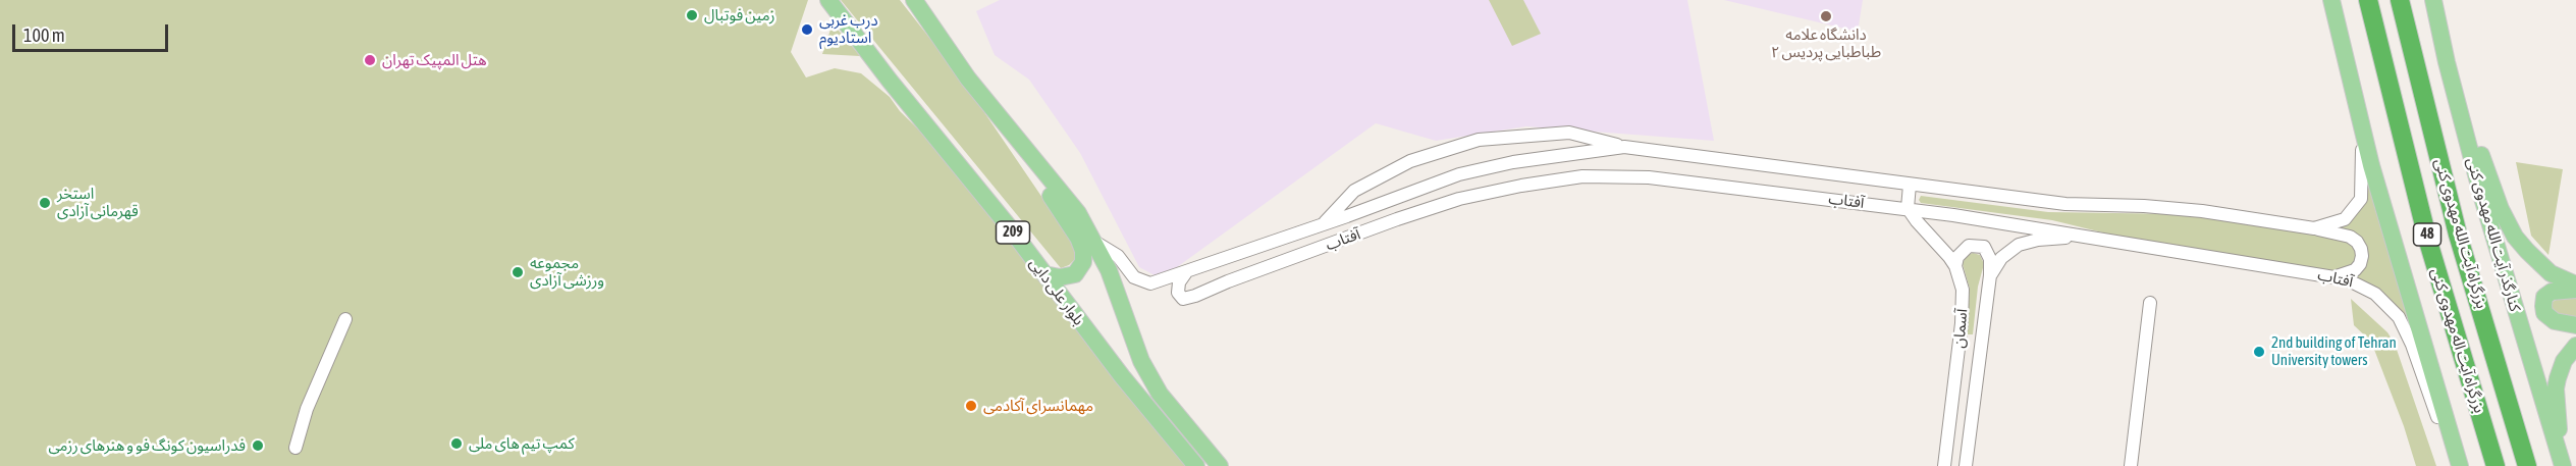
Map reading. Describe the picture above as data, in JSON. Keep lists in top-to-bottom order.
{
  "streets": {
    "highway": ["بزرگراه آیت الله مهدوی کنی", "48", "بزرگراه آیت اله مهدوی کنی"],
    "main road": ["209", "کنارگذر آیت الله مهدوی کنی", "بلوار علی دایی"],
    "street": ["آفتاب", "آسمان"]
  },
  "crossings": [
    ["آفتاب", "آسمان"]
  ],
  "places": [
    "زمین فوتبال",
    "دانشگاه علامه طباطبایی پردیس ۲",
    "درب غربی استادیوم",
    "هتل المپیک تهران",
    "استخر قهرمانی آزادی",
    "مجموعه ورزشی آزادی",
    "2nd building of Tehran University towers",
    "مهمانسرای آکادمی",
    "کمپ تیم های ملی",
    "فدراسیون کونگ فو و هنرهای رزمی"
  ],
  "scale_bar": "100 m"
}
